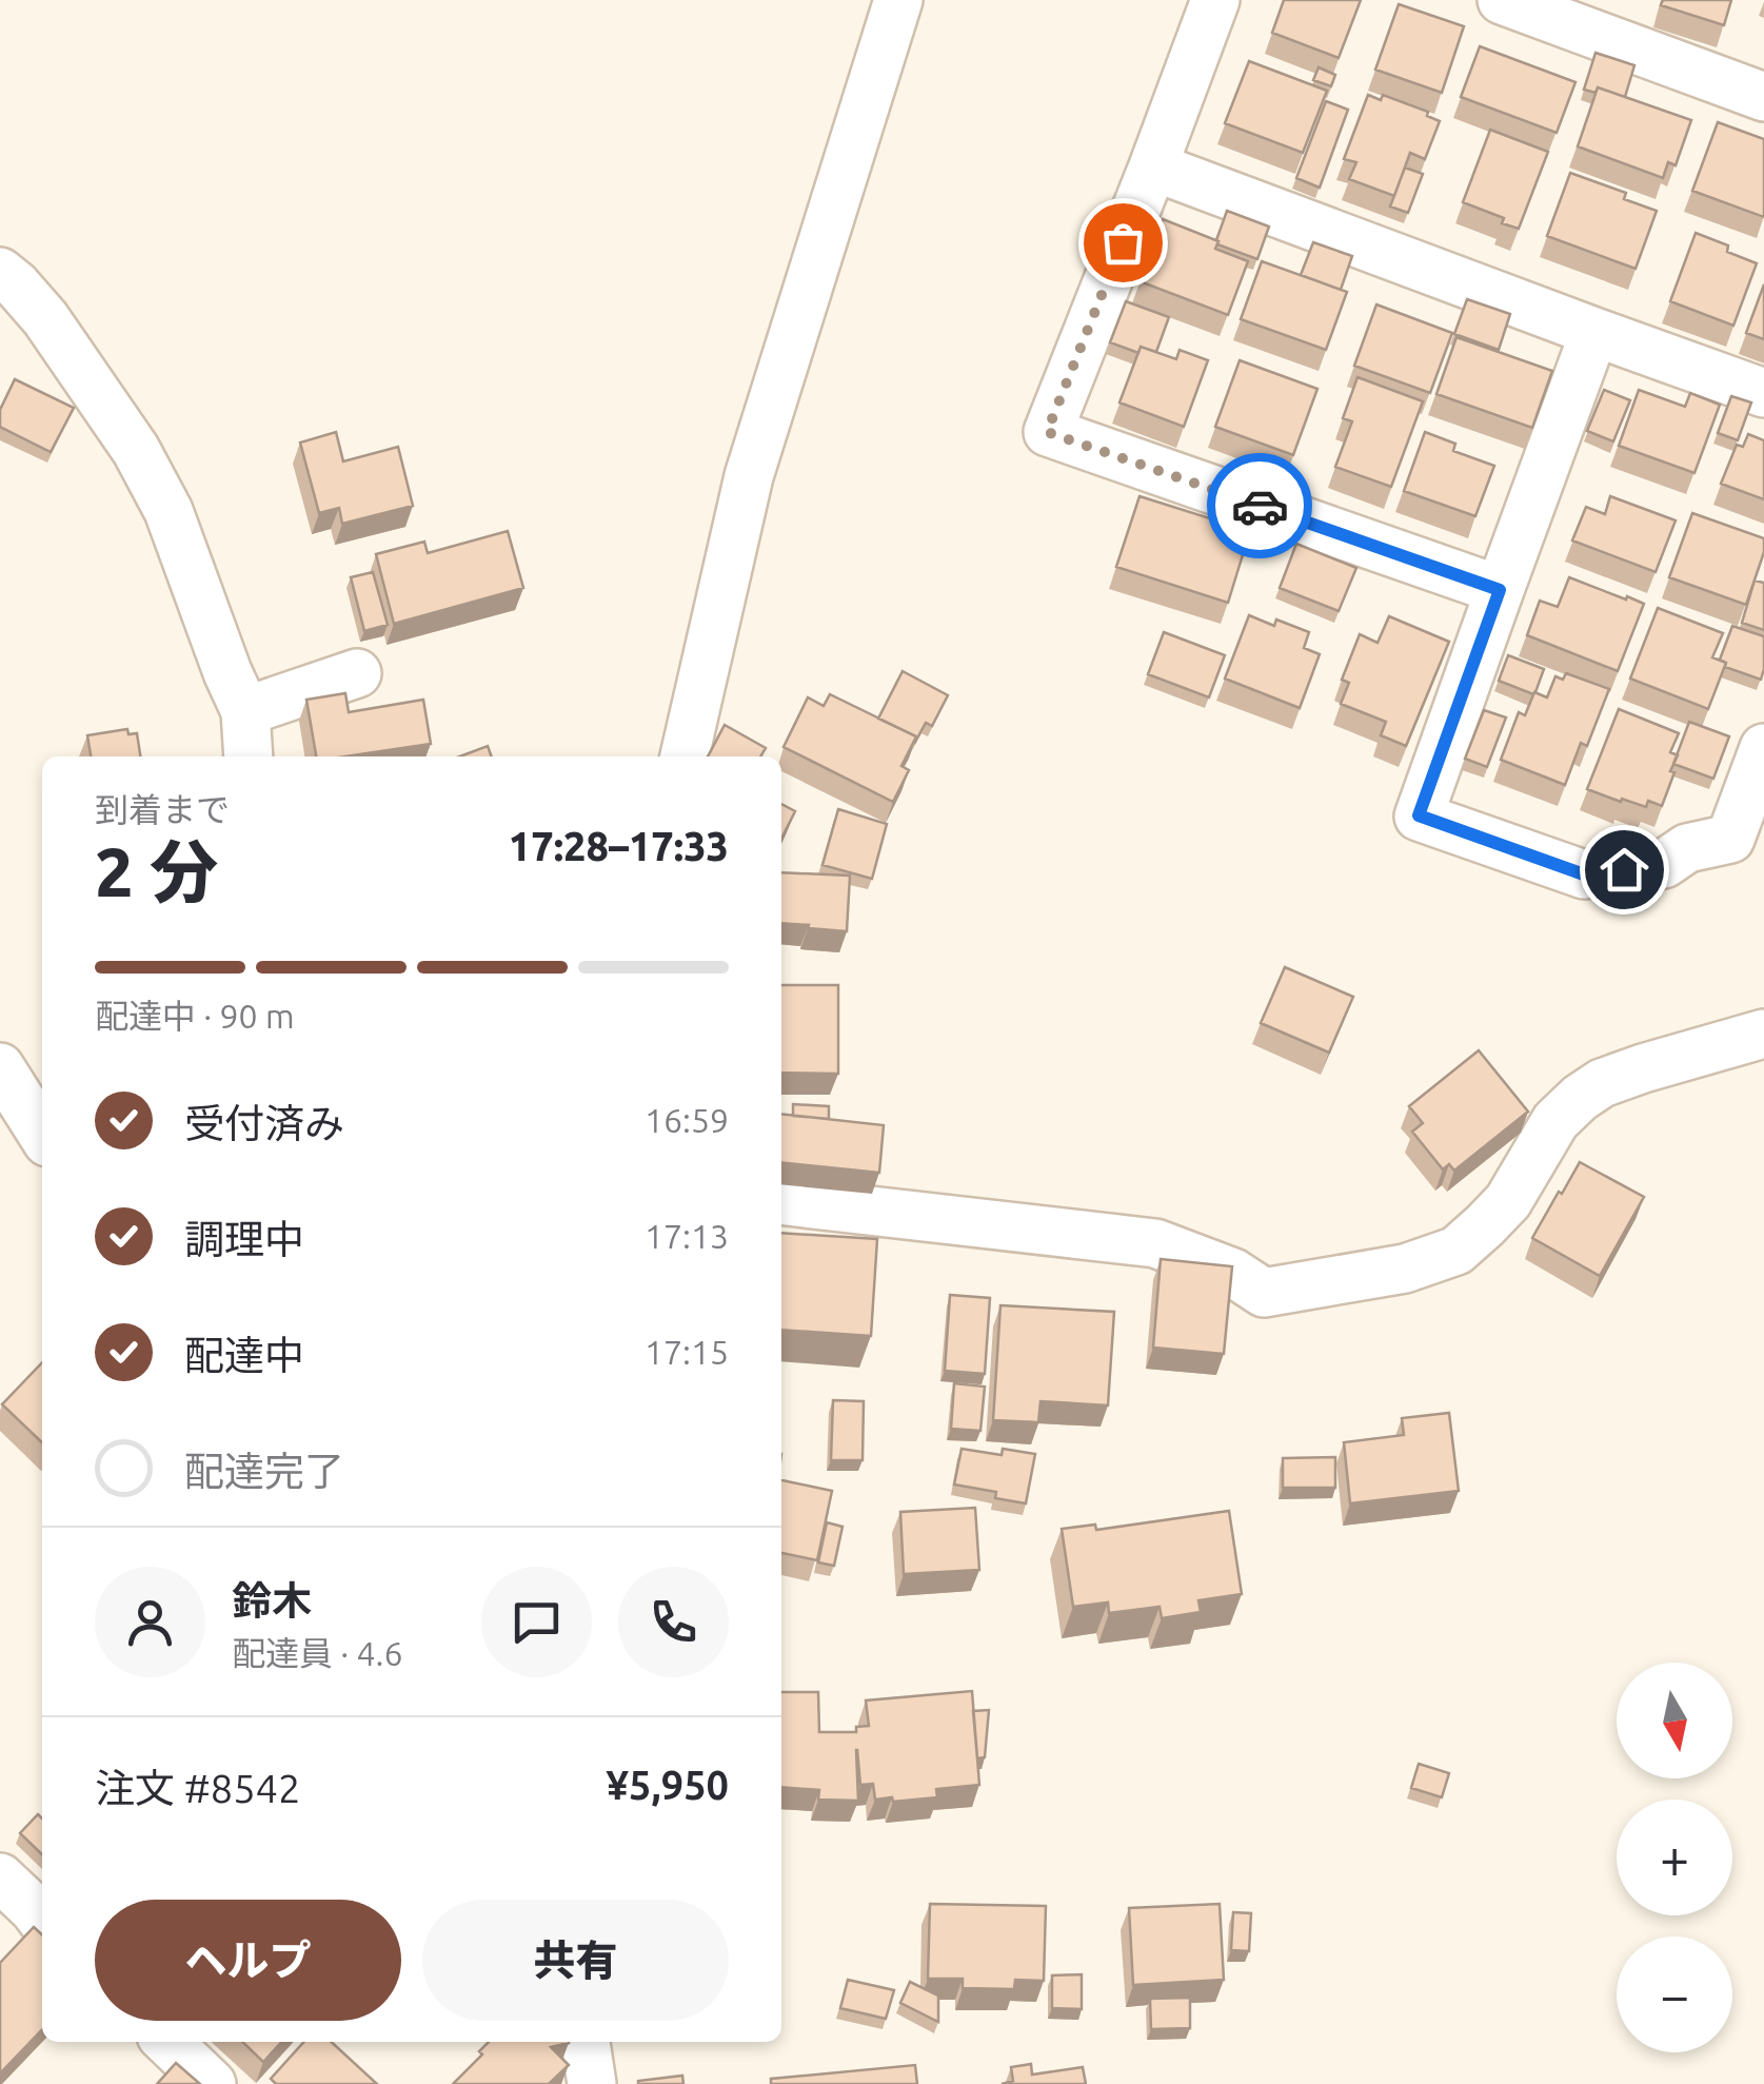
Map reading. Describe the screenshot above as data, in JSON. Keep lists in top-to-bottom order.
{
  "north": "bottom",
  "page": {
    "heading": ["2 分", "到着まで", "17:28–17:33"],
    "panel": [
      "鈴木",
      "配達員 · 4.6",
      "注文 #8542",
      "¥5,950"
    ],
    "bar": "配達中 · 90 m",
    "list": [
      ["受付済み", "16:59"],
      ["調理中", "17:13"],
      ["配達中", "17:15"],
      "配達完了"
    ],
    "map_buttons": ["+", "−"],
    "buttons": ["ヘルプ", "共有"]
  }
}
